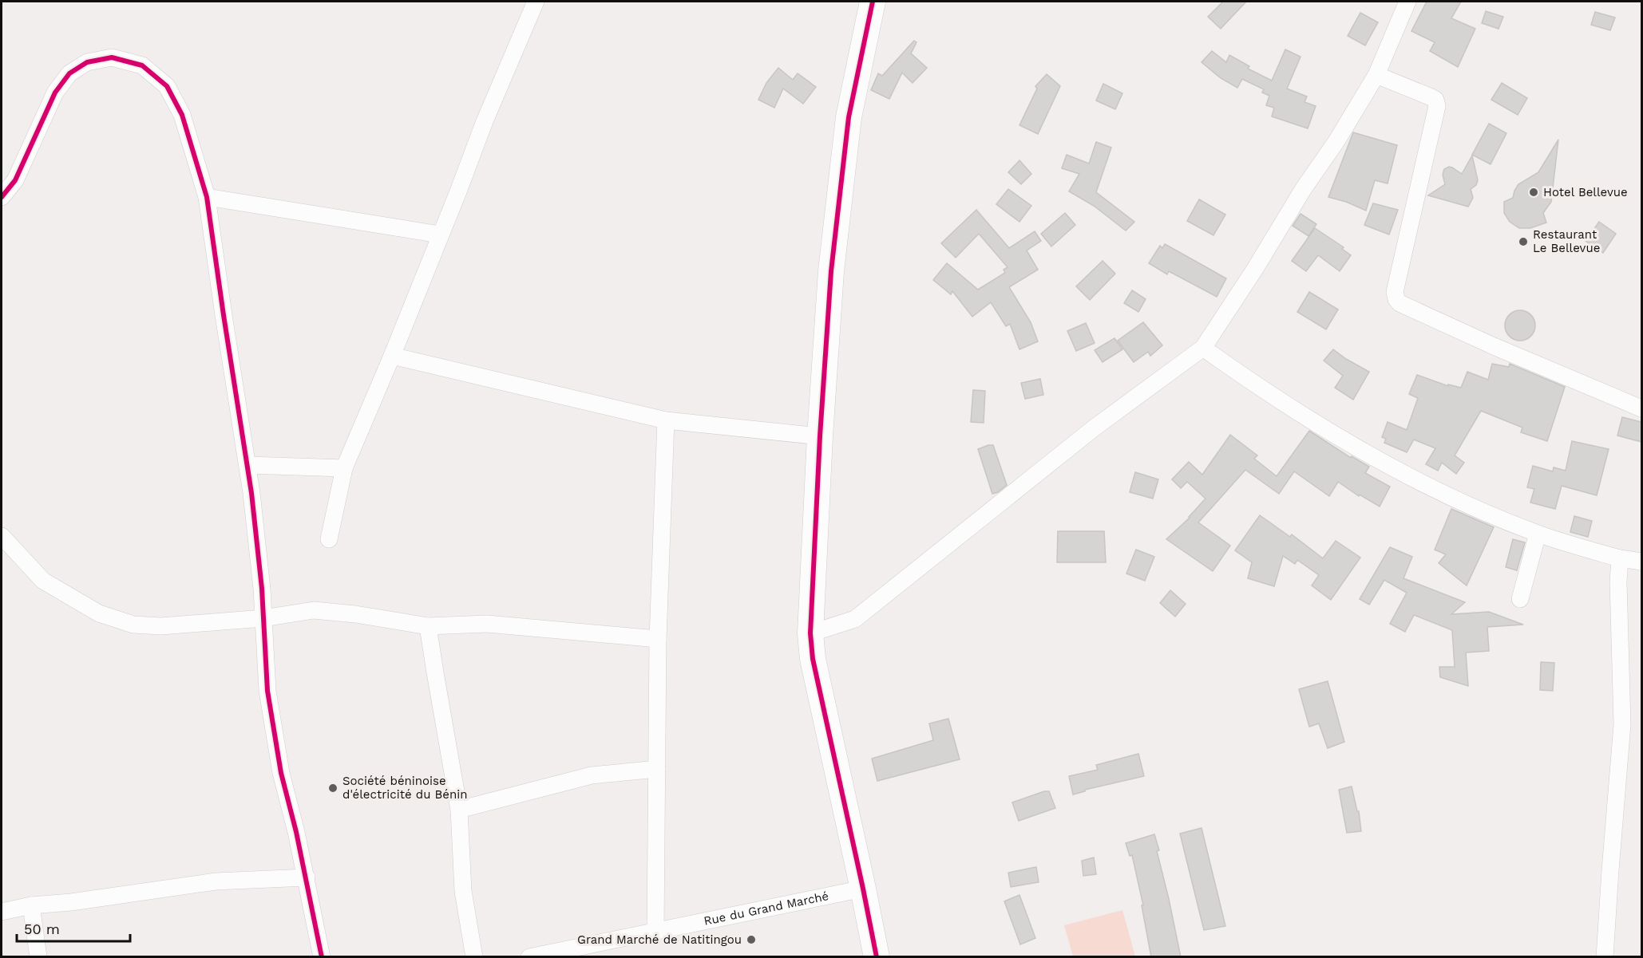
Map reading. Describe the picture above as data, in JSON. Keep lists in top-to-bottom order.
{
  "streets": {
    "street": ["Rue du Grand Marché"]
  },
  "places": [
    "Hotel Bellevue",
    "Restaurant Le Bellevue",
    "Société béninoise d'électricité du Bénin",
    "Grand Marché de Natitingou"
  ],
  "scale_bar": "50 m"
}
